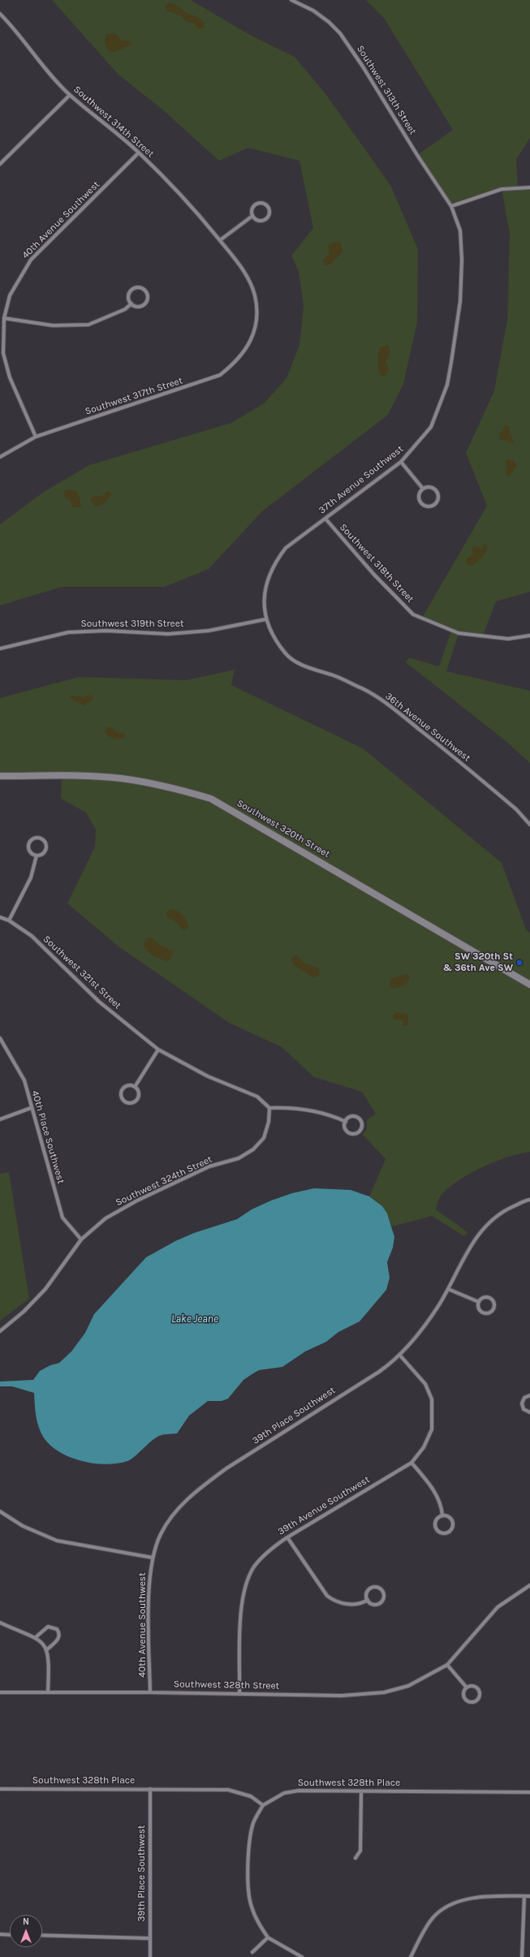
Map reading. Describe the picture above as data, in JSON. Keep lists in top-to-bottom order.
{
  "streets": {
    "main road": ["Southwest 320th Street"],
    "street": [
      "Southwest 313th Street",
      "Southwest 314th Street",
      "40th Avenue Southwest",
      "Southwest 317th Street",
      "37th Avenue Southwest",
      "Southwest 318th Street",
      "Southwest 319th Street",
      "36th Avenue Southwest",
      "Southwest 321st Street",
      "40th Place Southwest",
      "Southwest 324th Street",
      "39th Place Southwest",
      "39th Avenue Southwest",
      "Southwest 328th Street",
      "Southwest 328th Place"
    ]
  },
  "crossings": [
    ["Southwest 313th Street", "37th Avenue Southwest"],
    ["Southwest 314th Street", "40th Avenue Southwest"],
    ["Southwest 314th Street", "Southwest 317th Street"],
    ["40th Avenue Southwest", "Southwest 317th Street"],
    ["40th Avenue Southwest", "39th Place Southwest"],
    ["40th Avenue Southwest", "Southwest 328th Street"],
    ["37th Avenue Southwest", "Southwest 318th Street"],
    ["37th Avenue Southwest", "Southwest 319th Street"],
    ["37th Avenue Southwest", "36th Avenue Southwest"],
    ["Southwest 319th Street", "36th Avenue Southwest"],
    ["Southwest 321st Street", "Southwest 324th Street"],
    ["40th Place Southwest", "Southwest 324th Street"],
    ["39th Place Southwest", "39th Avenue Southwest"],
    ["39th Place Southwest", "Southwest 328th Place"],
    ["39th Avenue Southwest", "Southwest 328th Street"]
  ],
  "water": ["Lake Jeane"],
  "places": ["SW 320th St & 36th Ave SW"],
  "north": "top"
}
